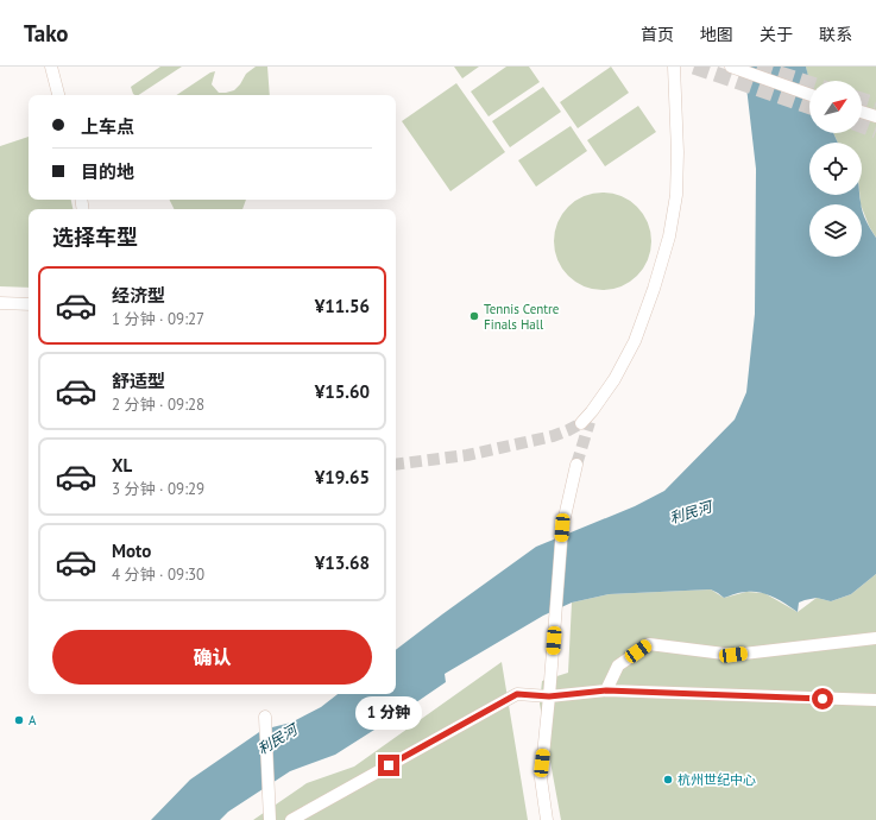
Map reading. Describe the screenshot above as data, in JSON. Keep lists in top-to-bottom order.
{
  "water": ["利民河"],
  "places": ["Tennis Centre Finals Hall", "A", "杭州世纪中心"],
  "north": "top right",
  "page": {
    "header": "Tako",
    "nav": [
      "首页",
      "地图",
      "关于",
      "联系"
    ],
    "banner": ["上车点", "目的地"],
    "heading": "选择车型",
    "list": [
      {
        "name": "经济型",
        "note": "1 分钟 · 09:27",
        "value": "¥11.56"
      },
      {
        "name": "舒适型",
        "note": "2 分钟 · 09:28",
        "value": "¥15.60"
      },
      {
        "name": "XL",
        "note": "3 分钟 · 09:29",
        "value": "¥19.65"
      },
      {
        "name": "Moto",
        "note": "4 分钟 · 09:30",
        "value": "¥13.68"
      }
    ],
    "buttons": "确认",
    "bubble": "1 分钟"
  }
}
